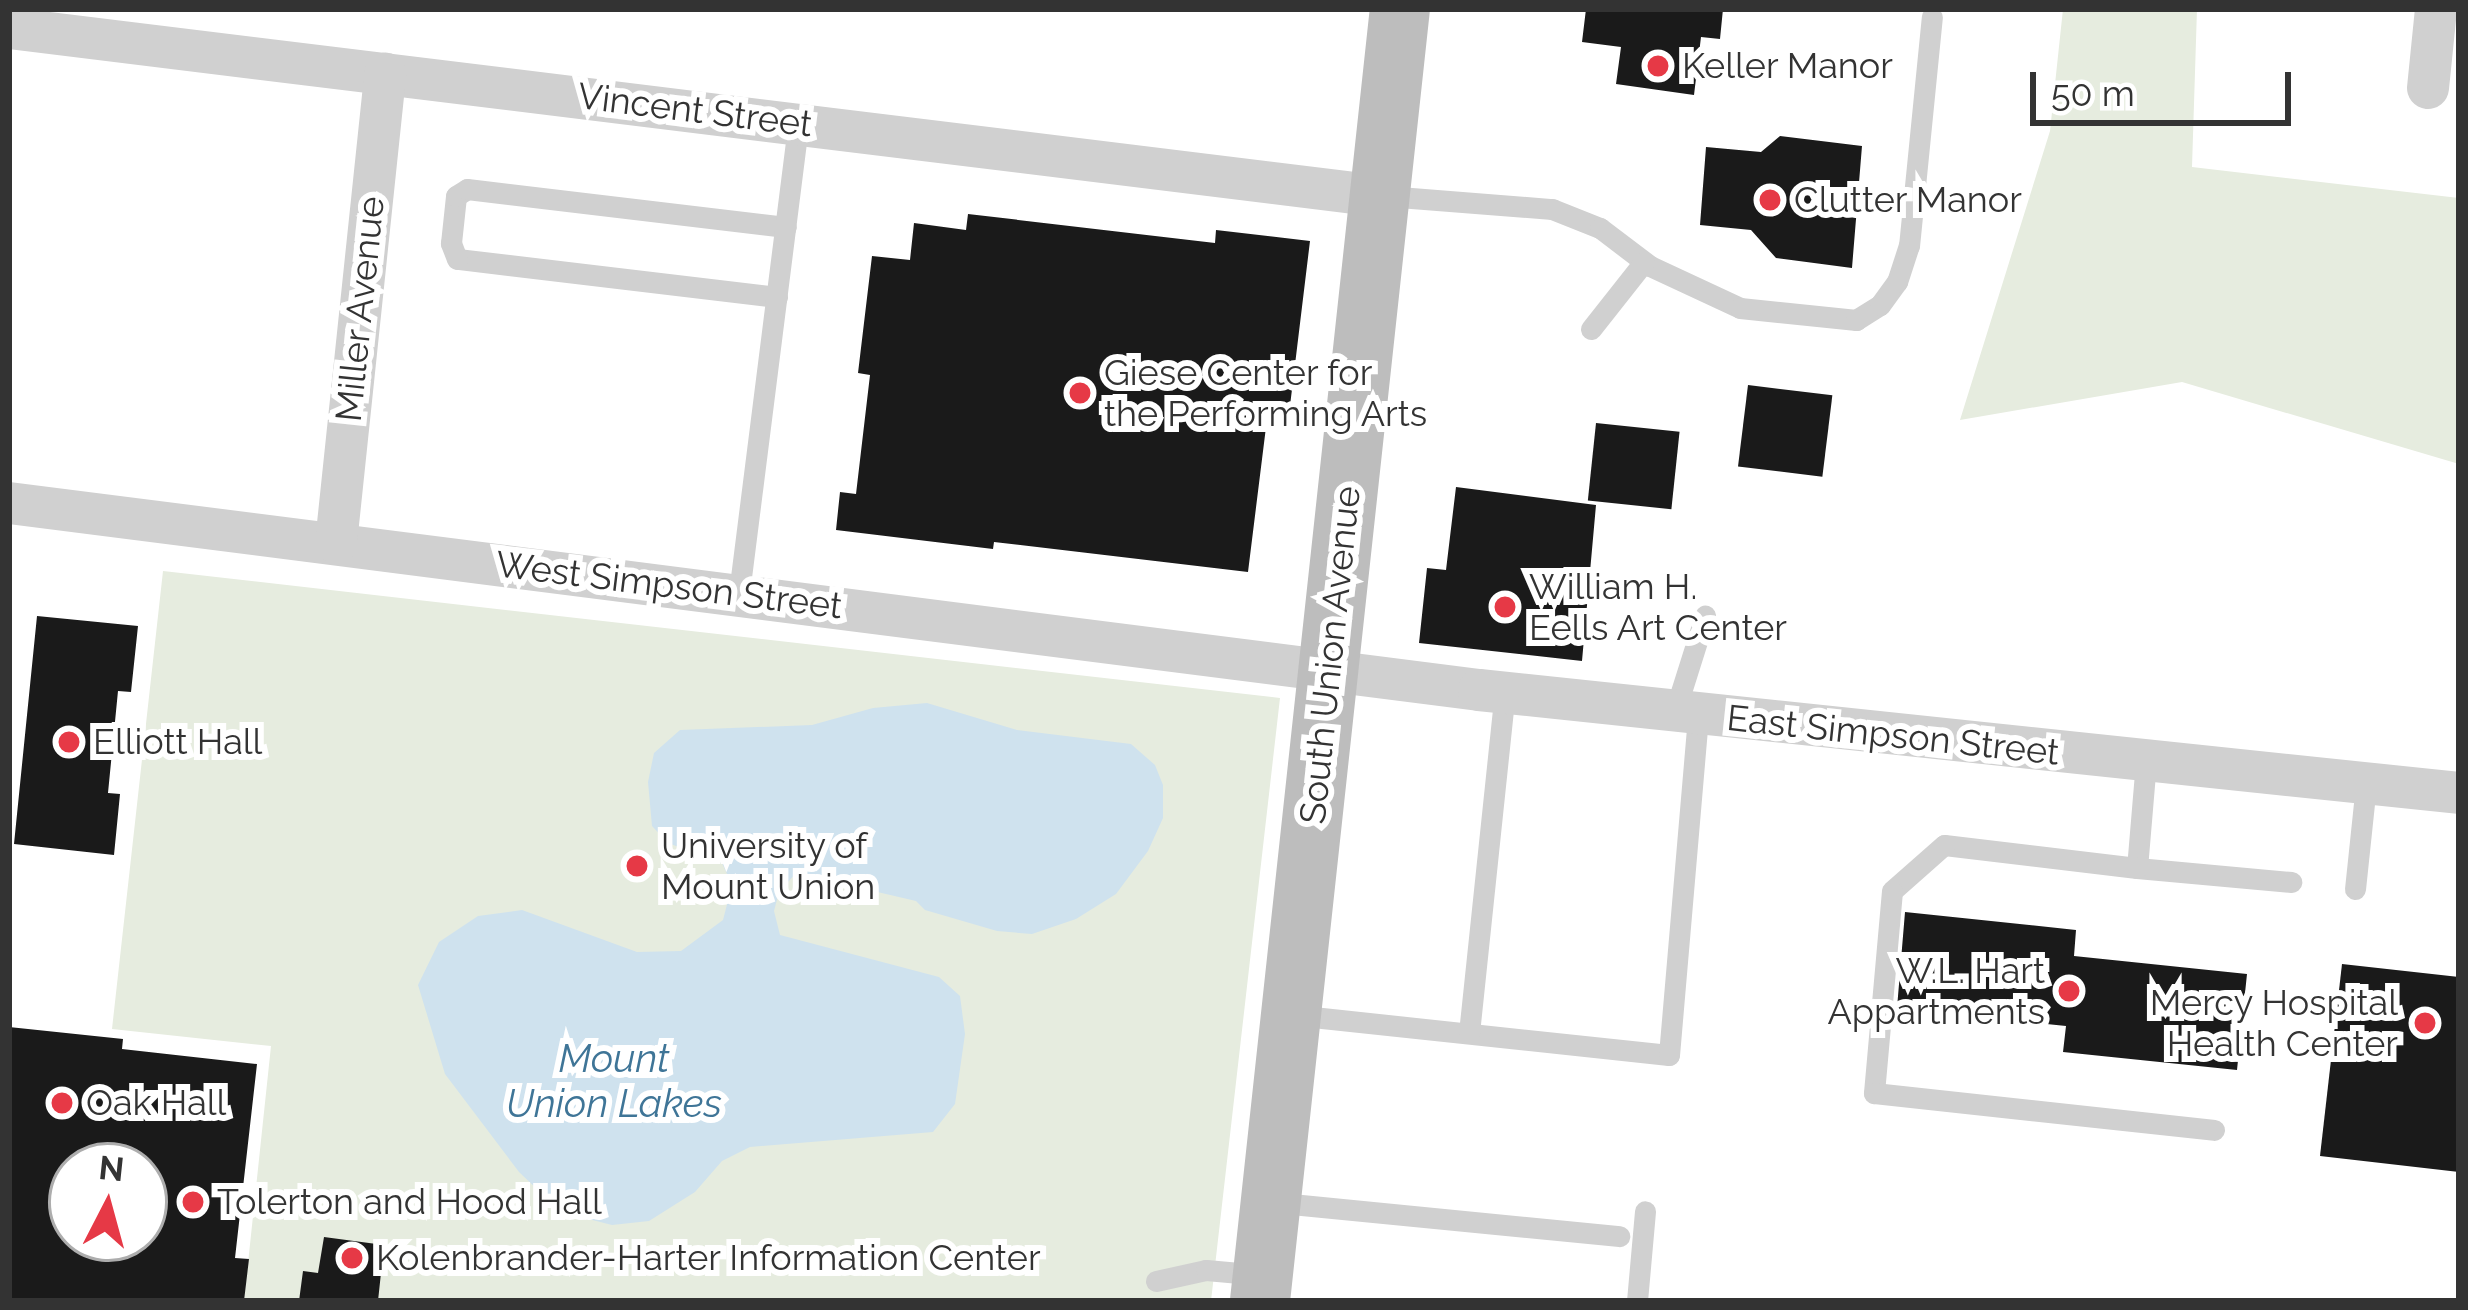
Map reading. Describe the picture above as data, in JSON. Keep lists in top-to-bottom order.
{
  "streets": {
    "main road": ["South Union Avenue"],
    "street": [
      "Vincent Street",
      "Miller Avenue",
      "West Simpson Street",
      "East Simpson Street"
    ]
  },
  "crossings": [
    ["Vincent Street", "Miller Avenue"],
    ["Vincent Street", "South Union Avenue"],
    ["Miller Avenue", "West Simpson Street"],
    ["West Simpson Street", "South Union Avenue"],
    ["West Simpson Street", "East Simpson Street"],
    ["South Union Avenue", "East Simpson Street"]
  ],
  "water": ["Mount Union Lakes"],
  "places": [
    "Keller Manor",
    "Clutter Manor",
    "Giese Center for the Performing Arts",
    "William H. Eells Art Center",
    "Elliott Hall",
    "University of Mount Union",
    "W.L. Hart Appartments",
    "Mercy Hospital Health Center",
    "Oak Hall",
    "Tolerton and Hood Hall",
    "Kolenbrander-Harter Information Center"
  ],
  "scale_bar": "50 m",
  "north": "top"
}
